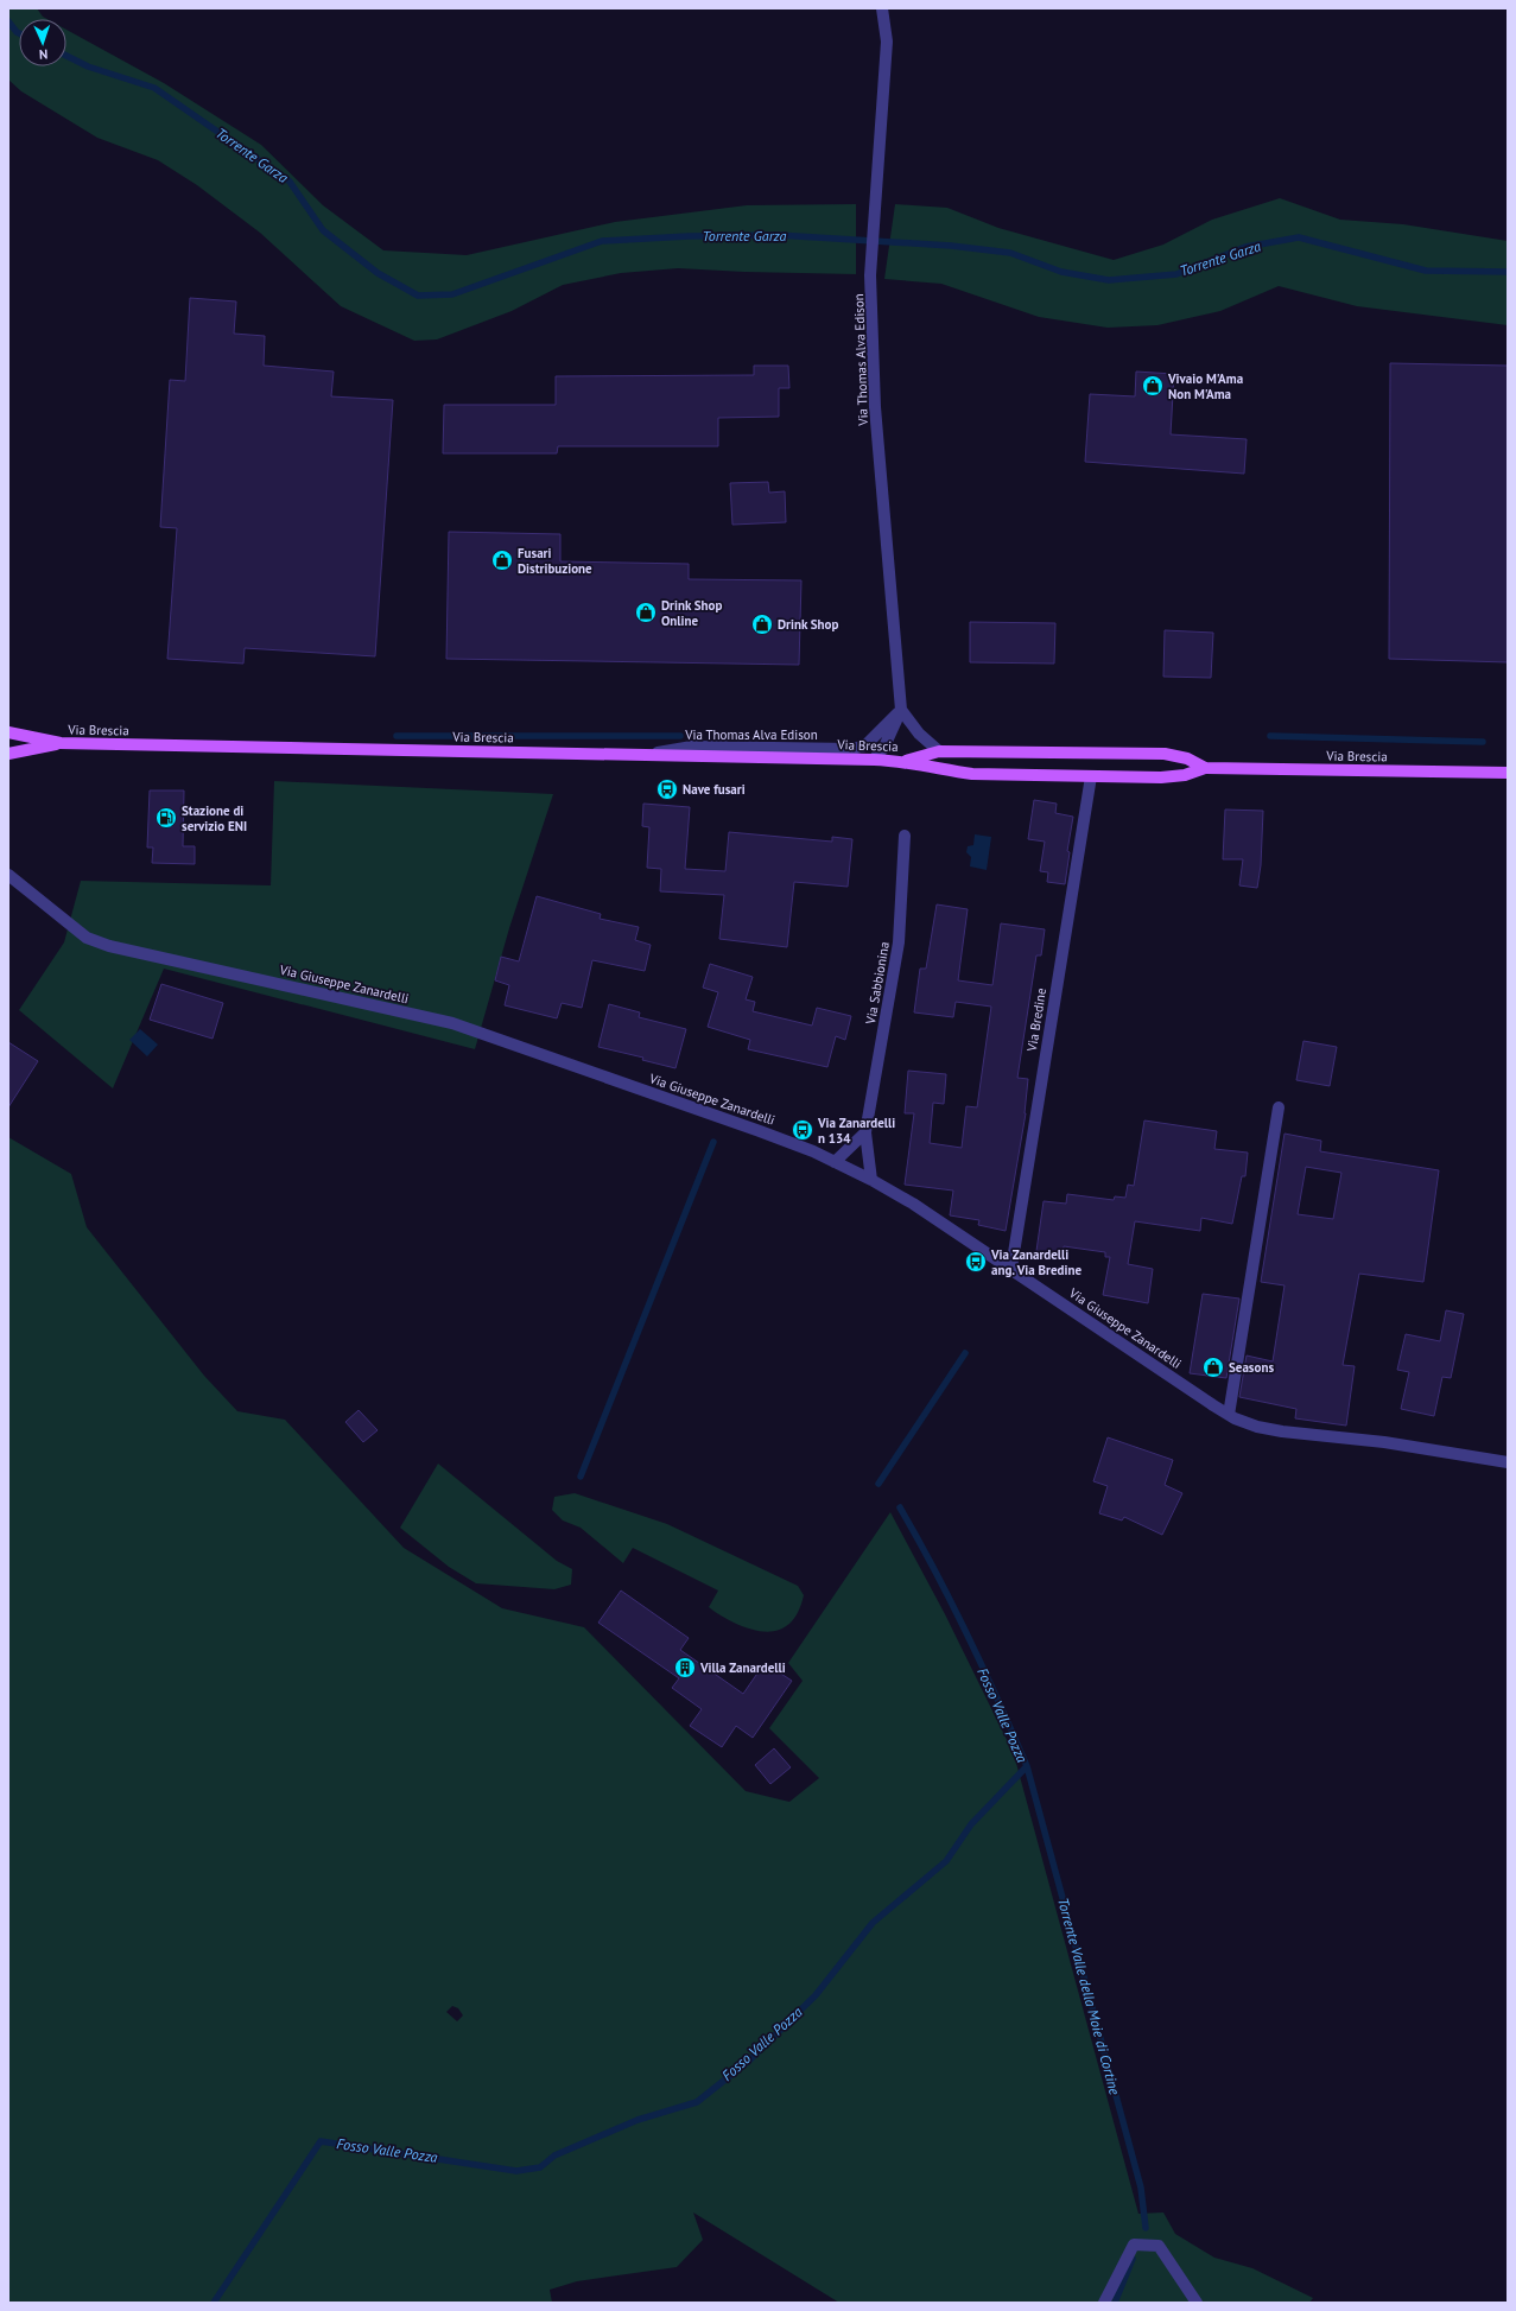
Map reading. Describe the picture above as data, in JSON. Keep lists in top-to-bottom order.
{
  "streets": {
    "main road": ["Via Brescia"],
    "street": [
      "Via Thomas Alva Edison",
      "Via Sabbionina",
      "Via Giuseppe Zanardelli",
      "Via Bredine"
    ]
  },
  "crossings": [
    ["Via Thomas Alva Edison", "Via Brescia"],
    ["Via Brescia", "Via Bredine"],
    ["Via Sabbionina", "Via Giuseppe Zanardelli"],
    ["Via Giuseppe Zanardelli", "Via Bredine"]
  ],
  "water": ["Torrente Garza", "Fosso Valle Pozza", "Torrente Valle della Moie di Cortine"],
  "places": {
    "shop": [
      "Vivaio M'Ama Non M'Ama",
      "Fusari Distribuzione",
      "Drink Shop Online",
      "Drink Shop",
      "Seasons"
    ],
    "bus stop": ["Nave fusari", "Via Zanardelli n 134", "Via Zanardelli ang. Via Bredine"],
    "fuel station": ["Stazione di servizio ENI"],
    "building": ["Villa Zanardelli"]
  },
  "north": "bottom"
}
